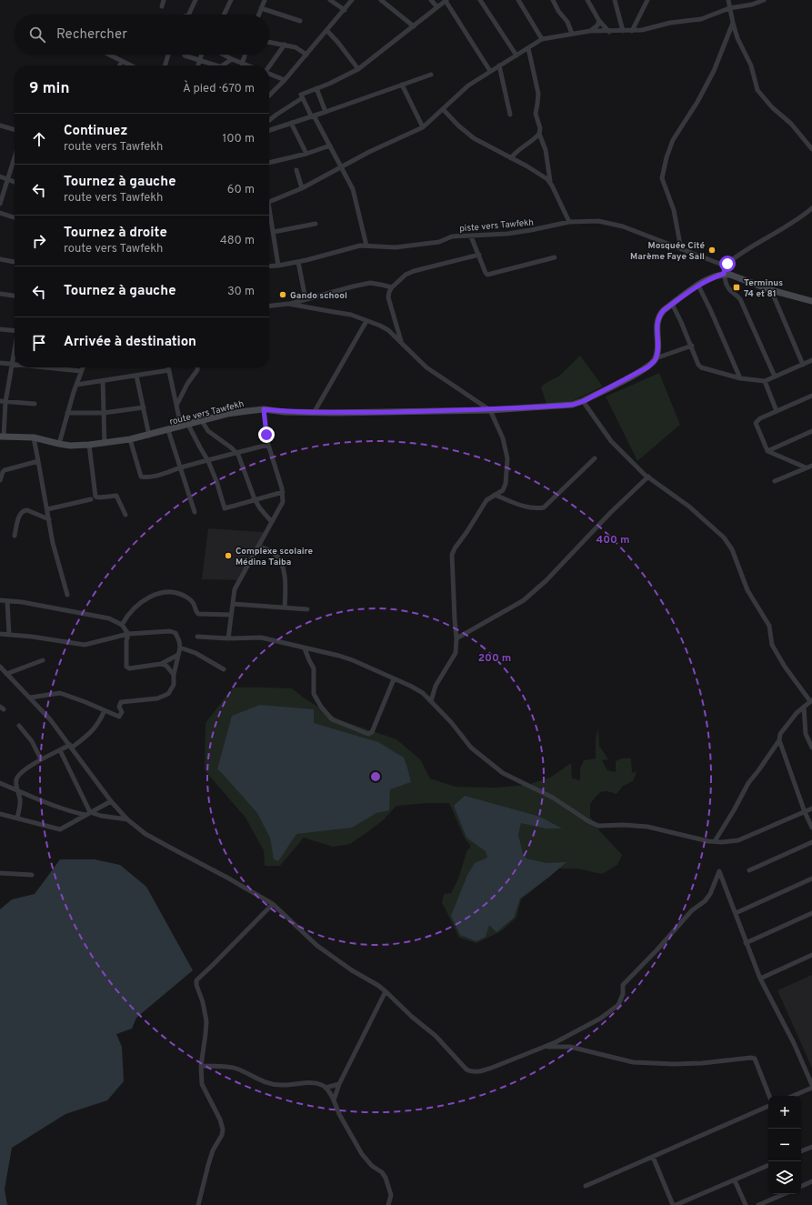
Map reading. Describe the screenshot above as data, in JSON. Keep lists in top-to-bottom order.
{
  "streets": {
    "street": ["piste vers Tawfekh", "route vers Tawfekh"]
  },
  "places": {
    "other": ["Mosquée Cité Marème Faye Sall", "Gando school", "Complexe scolaire Médina Taiba"],
    "transit": ["Terminus 74 et 81"]
  },
  "page": {
    "search": "Rechercher",
    "heading": ["9 min", "À pied · 670 m"],
    "list": [
      ["Continuez", "route vers Tawfekh", "100 m"],
      ["Tournez à gauche", "route vers Tawfekh", "60 m"],
      ["Tournez à droite", "route vers Tawfekh", "480 m"],
      ["Tournez à gauche", "30 m"],
      "Arrivée à destination"
    ],
    "map_buttons": ["+", "−"]
  },
  "rings": ["400 m", "200 m"]
}
